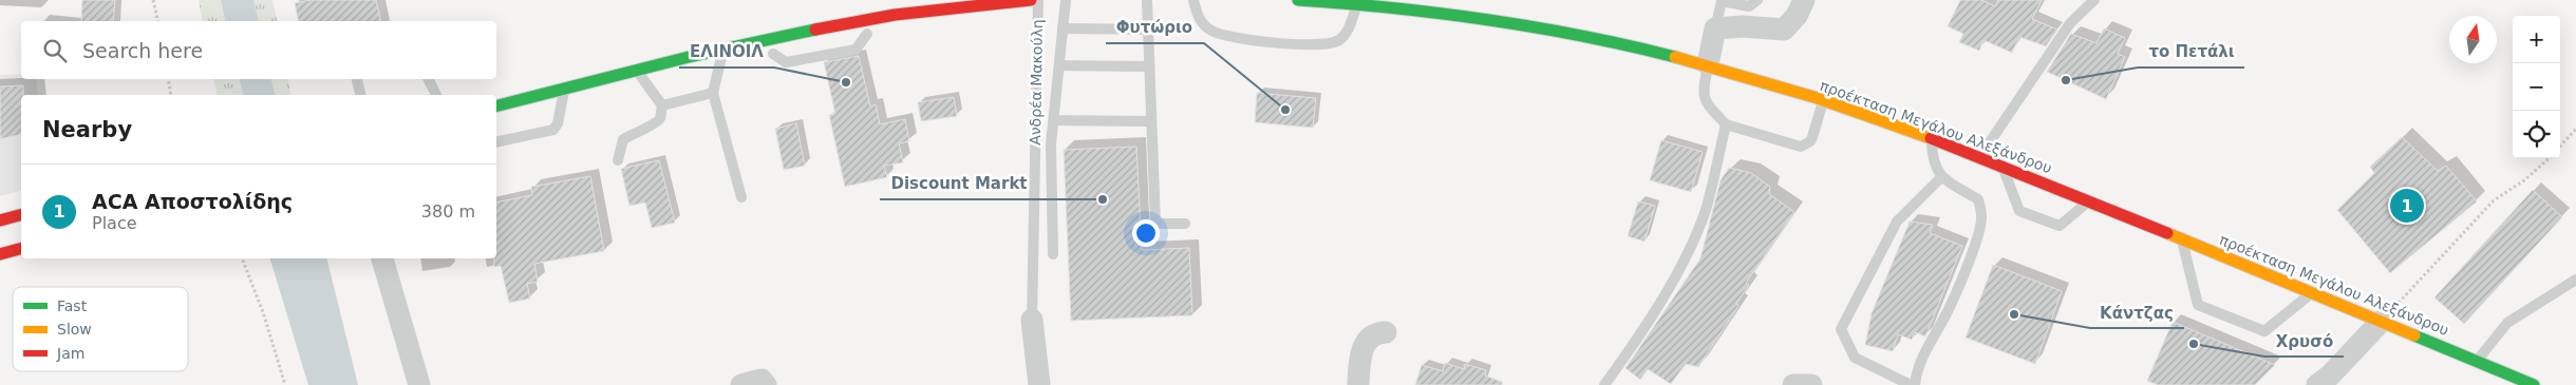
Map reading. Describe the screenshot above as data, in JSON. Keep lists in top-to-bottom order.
{
  "streets": {
    "main road": ["προέκταση Μεγάλου Αλεξάνδρου"],
    "street": ["Ανδρέα Μακούλη"]
  },
  "places": [
    "το Πετάλι",
    "ΕΛΙΝΟΙΛ",
    "Φυτώριο",
    "Discount Markt",
    "Κάντζας",
    "Χρυσό"
  ],
  "legend": ["Fast", "Slow", "Jam"],
  "north": "top",
  "page": {
    "map_buttons": ["+", "−"],
    "search": "Search here",
    "heading": "Nearby",
    "list": [
      {
        "mark": "1",
        "name": "ACA Αποστολίδης",
        "note": "Place",
        "value": "380 m"
      }
    ],
    "pins": "1"
  }
}
